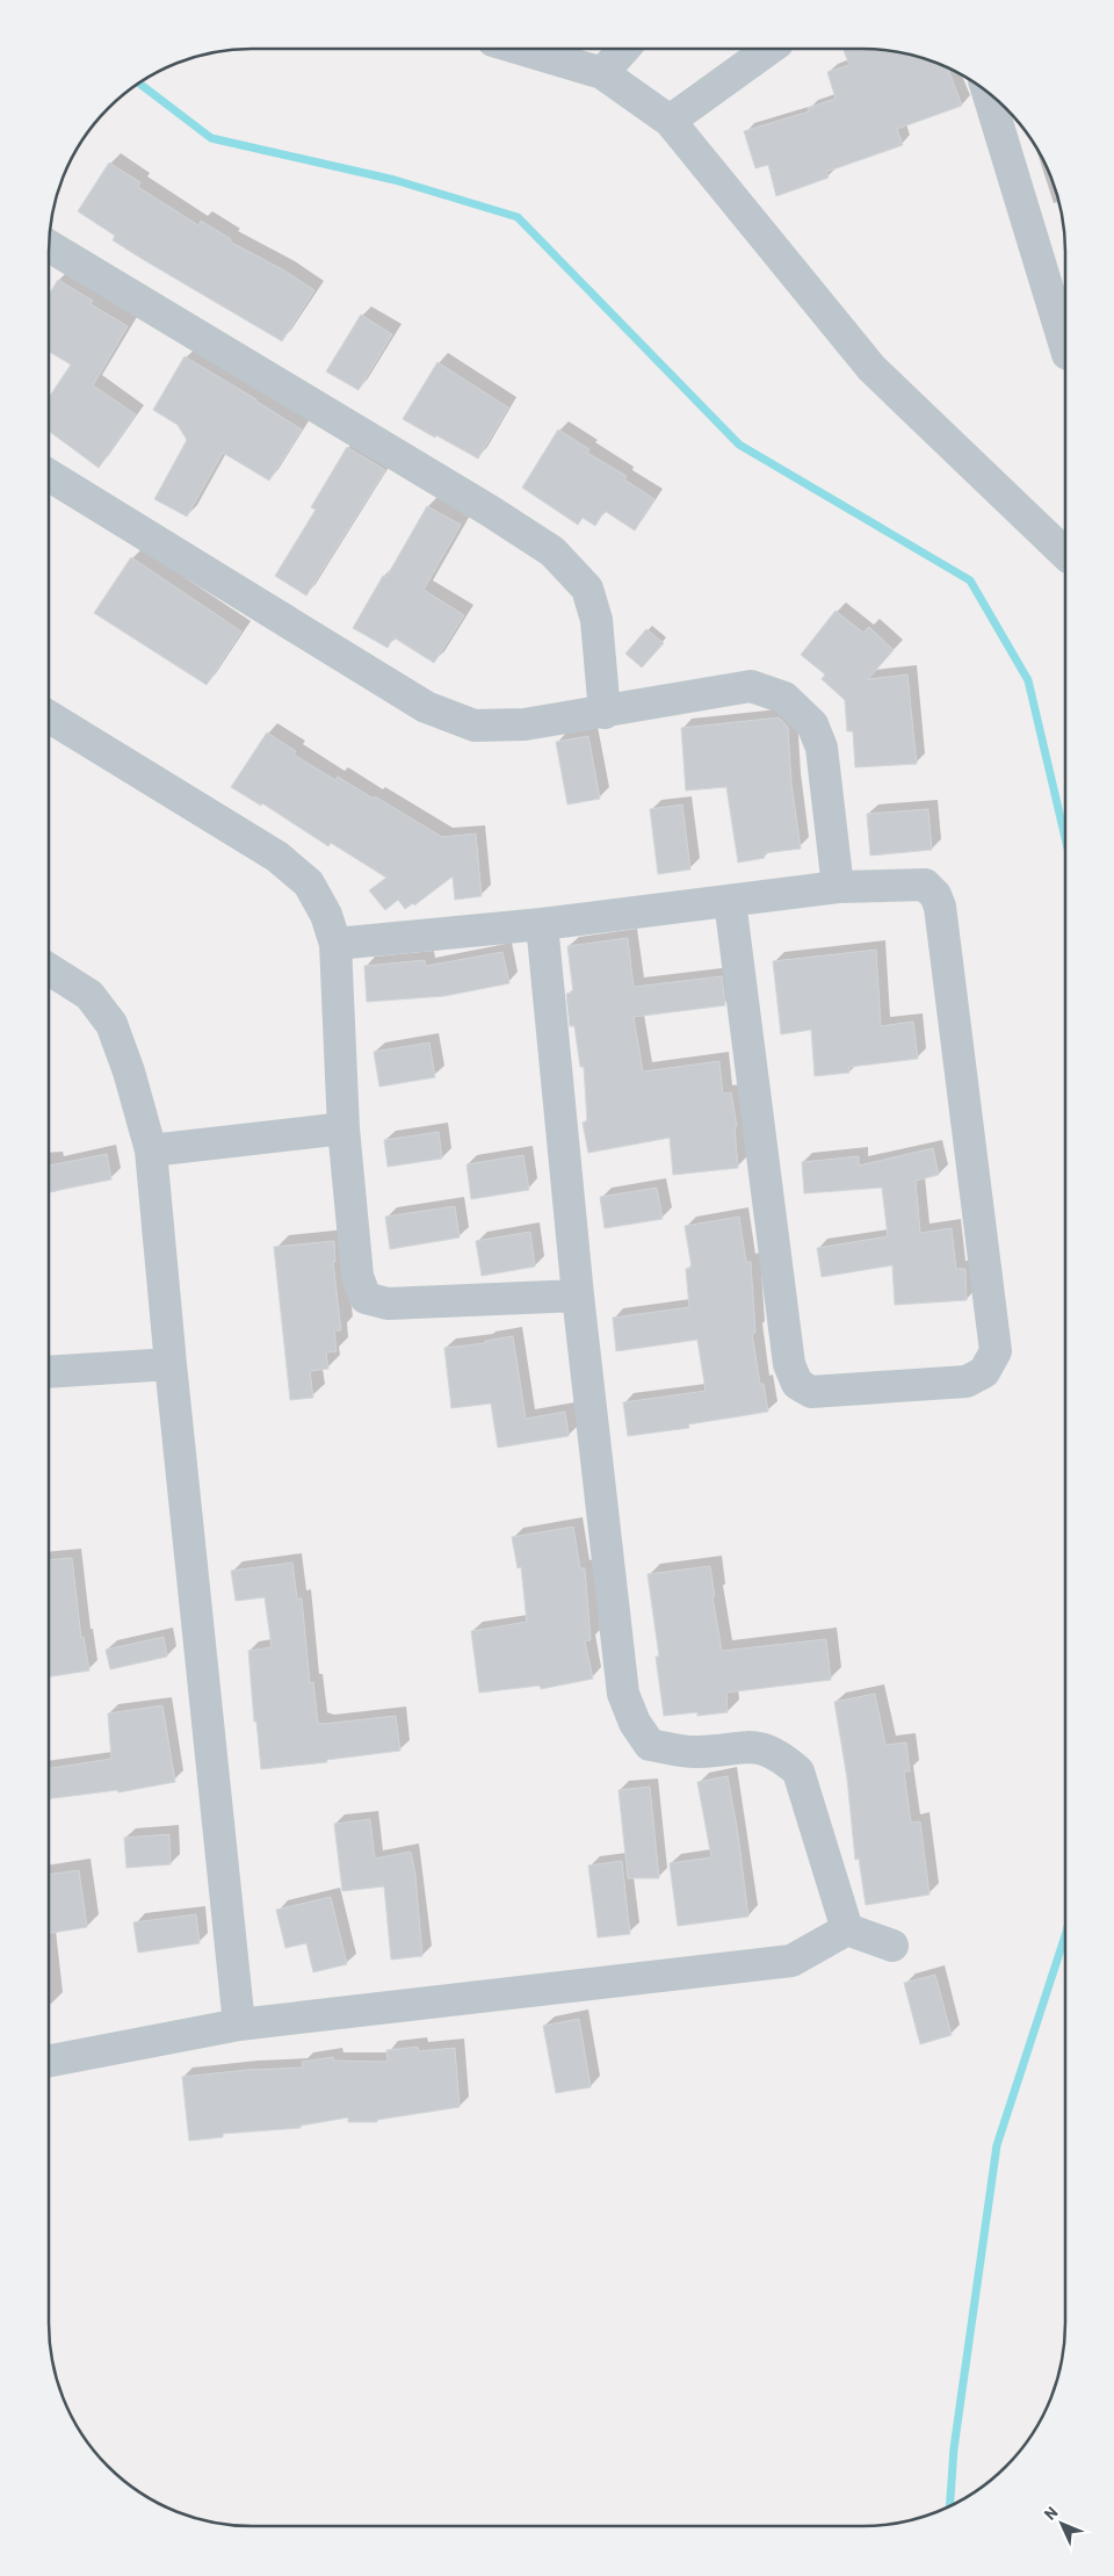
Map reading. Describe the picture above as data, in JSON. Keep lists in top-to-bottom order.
{
  "north": "top left"
}
